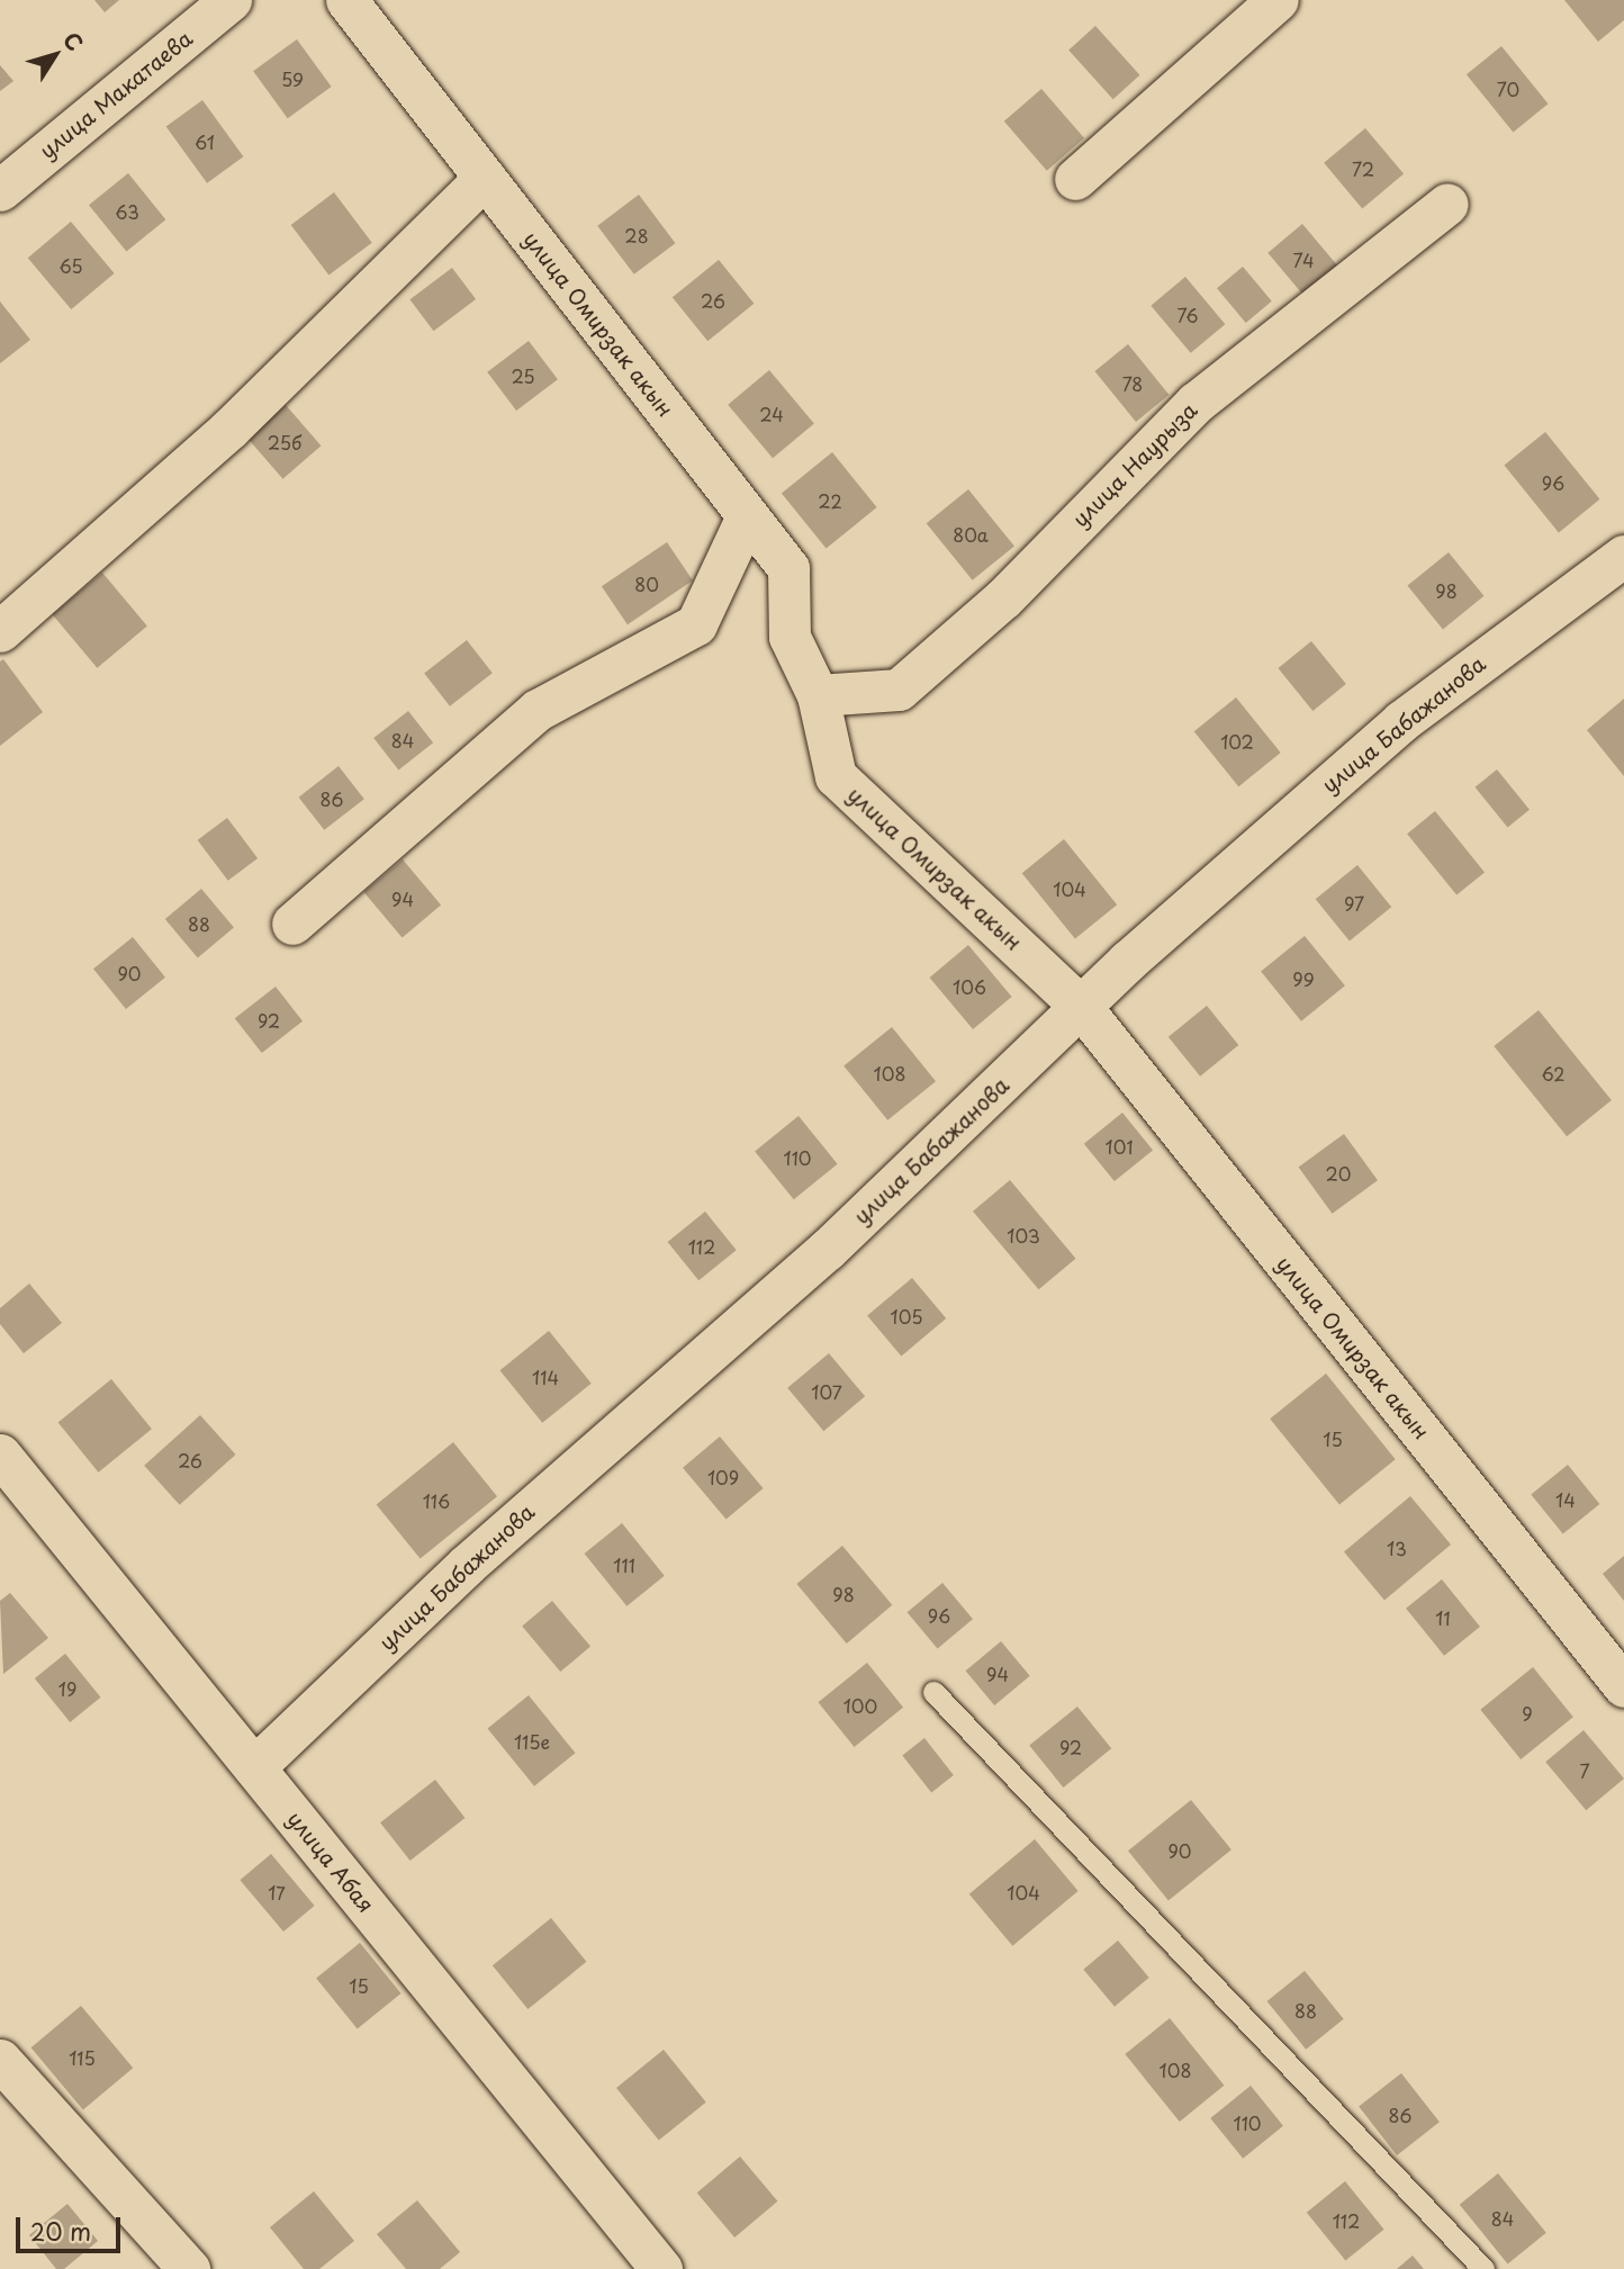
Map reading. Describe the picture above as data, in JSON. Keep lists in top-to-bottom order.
{
  "streets": {
    "street": [
      "улица Макатаева",
      "улица Омирзак акын",
      "улица Наурыза",
      "улица Бабажанова",
      "улица Абая"
    ]
  },
  "crossings": [
    ["улица Омирзак акын", "улица Наурыза"],
    ["улица Омирзак акын", "улица Бабажанова"],
    ["улица Бабажанова", "улица Абая"]
  ],
  "house_numbers": [
    "59",
    "70",
    "61",
    "72",
    "63",
    "28",
    "74",
    "65",
    "26",
    "76",
    "25",
    "78",
    "24",
    "25б",
    "96",
    "22",
    "80а",
    "80",
    "98",
    "84",
    "102",
    "86",
    "104",
    "94",
    "97",
    "88",
    "90",
    "99",
    "106",
    "92",
    "108",
    "62",
    "101",
    "110",
    "20",
    "103",
    "112",
    "105",
    "114",
    "107",
    "15",
    "26",
    "109",
    "14",
    "116",
    "13",
    "111",
    "98",
    "96",
    "11",
    "94",
    "19",
    "100",
    "9",
    "115е",
    "92",
    "7",
    "90",
    "17",
    "104",
    "15",
    "88",
    "115",
    "108",
    "86",
    "110",
    "84",
    "112"
  ],
  "scale_bar": "20 m",
  "north": "top right"
}
